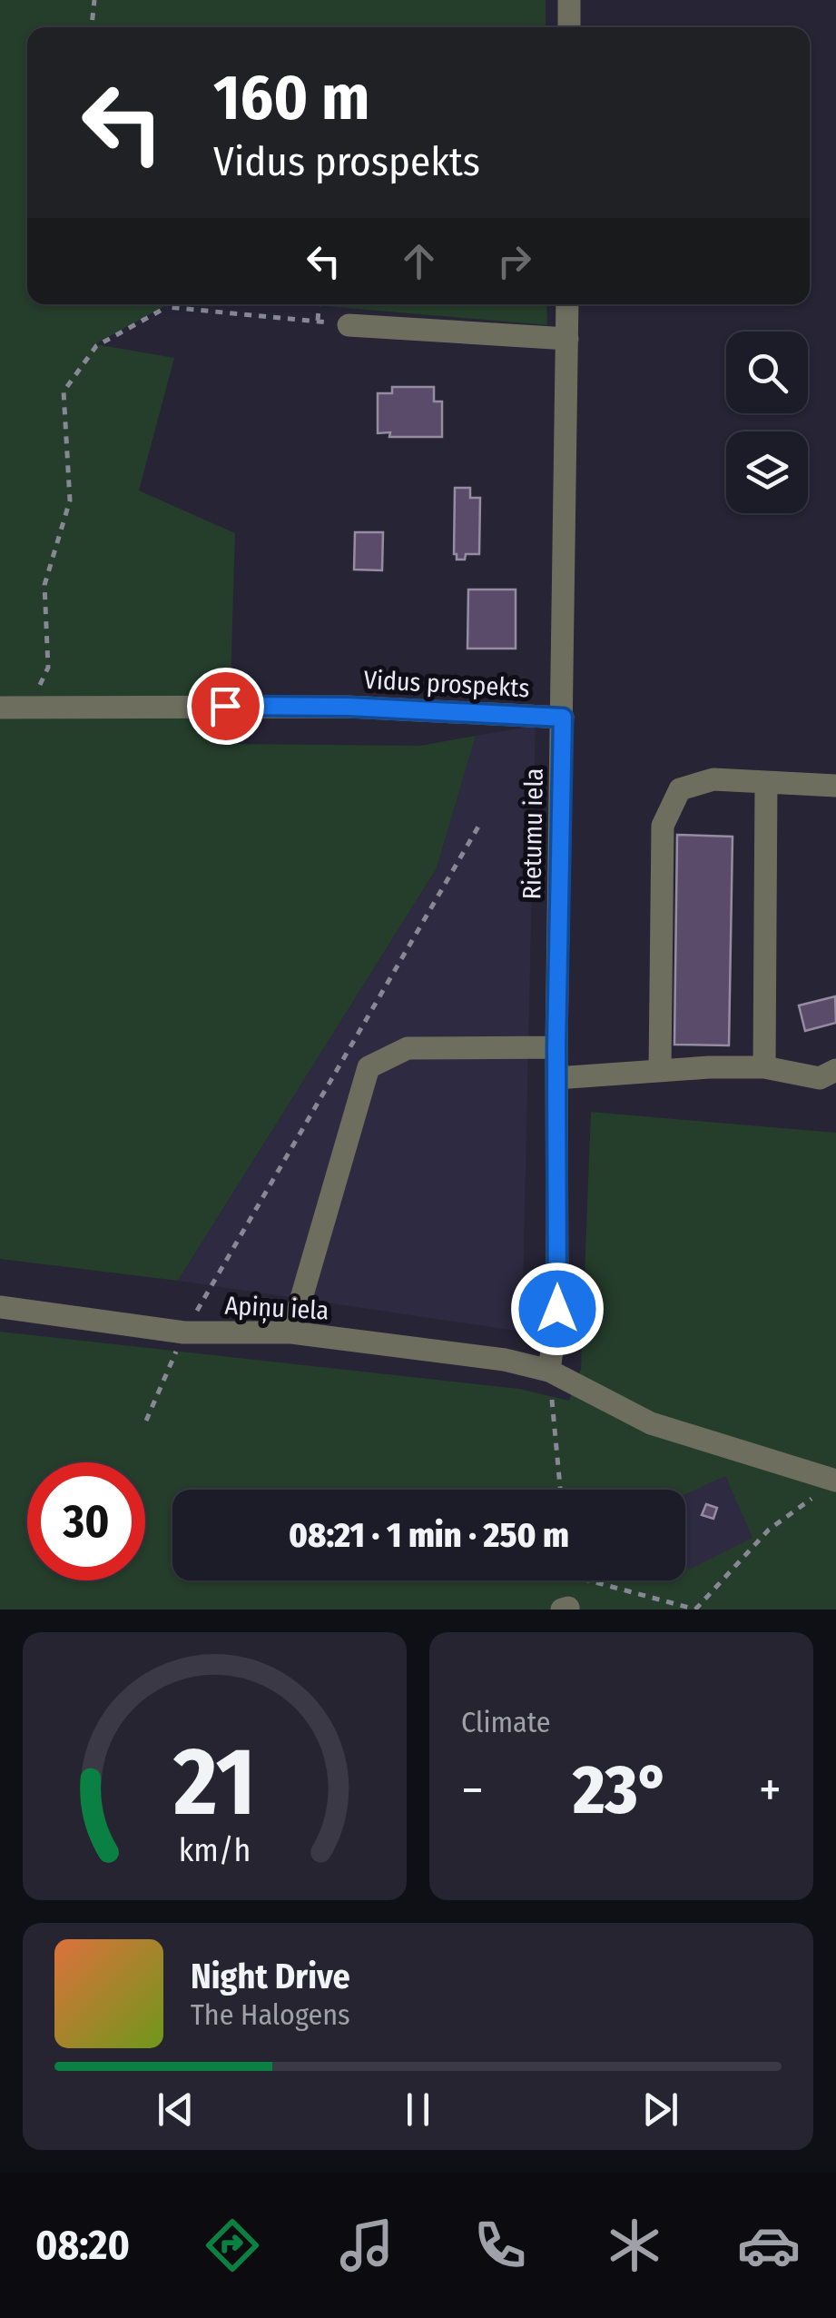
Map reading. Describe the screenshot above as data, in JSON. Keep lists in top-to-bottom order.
{
  "streets": {
    "street": ["Vidus prospekts", "Rietumu iela", "Apiņu iela"]
  },
  "crossings": [
    ["Vidus prospekts", "Rietumu iela"],
    ["Rietumu iela", "Apiņu iela"]
  ],
  "page": {
    "turn": ["160 m", "Vidus prospekts"],
    "limit": "30",
    "trip": "08:21 · 1 min · 250 m",
    "tile": "Climate",
    "heat": ["−", "23°", "+"],
    "song": ["Night Drive", "The Halogens"],
    "tabs": "08:20",
    "gauge": ["21", "km/h"]
  }
}
